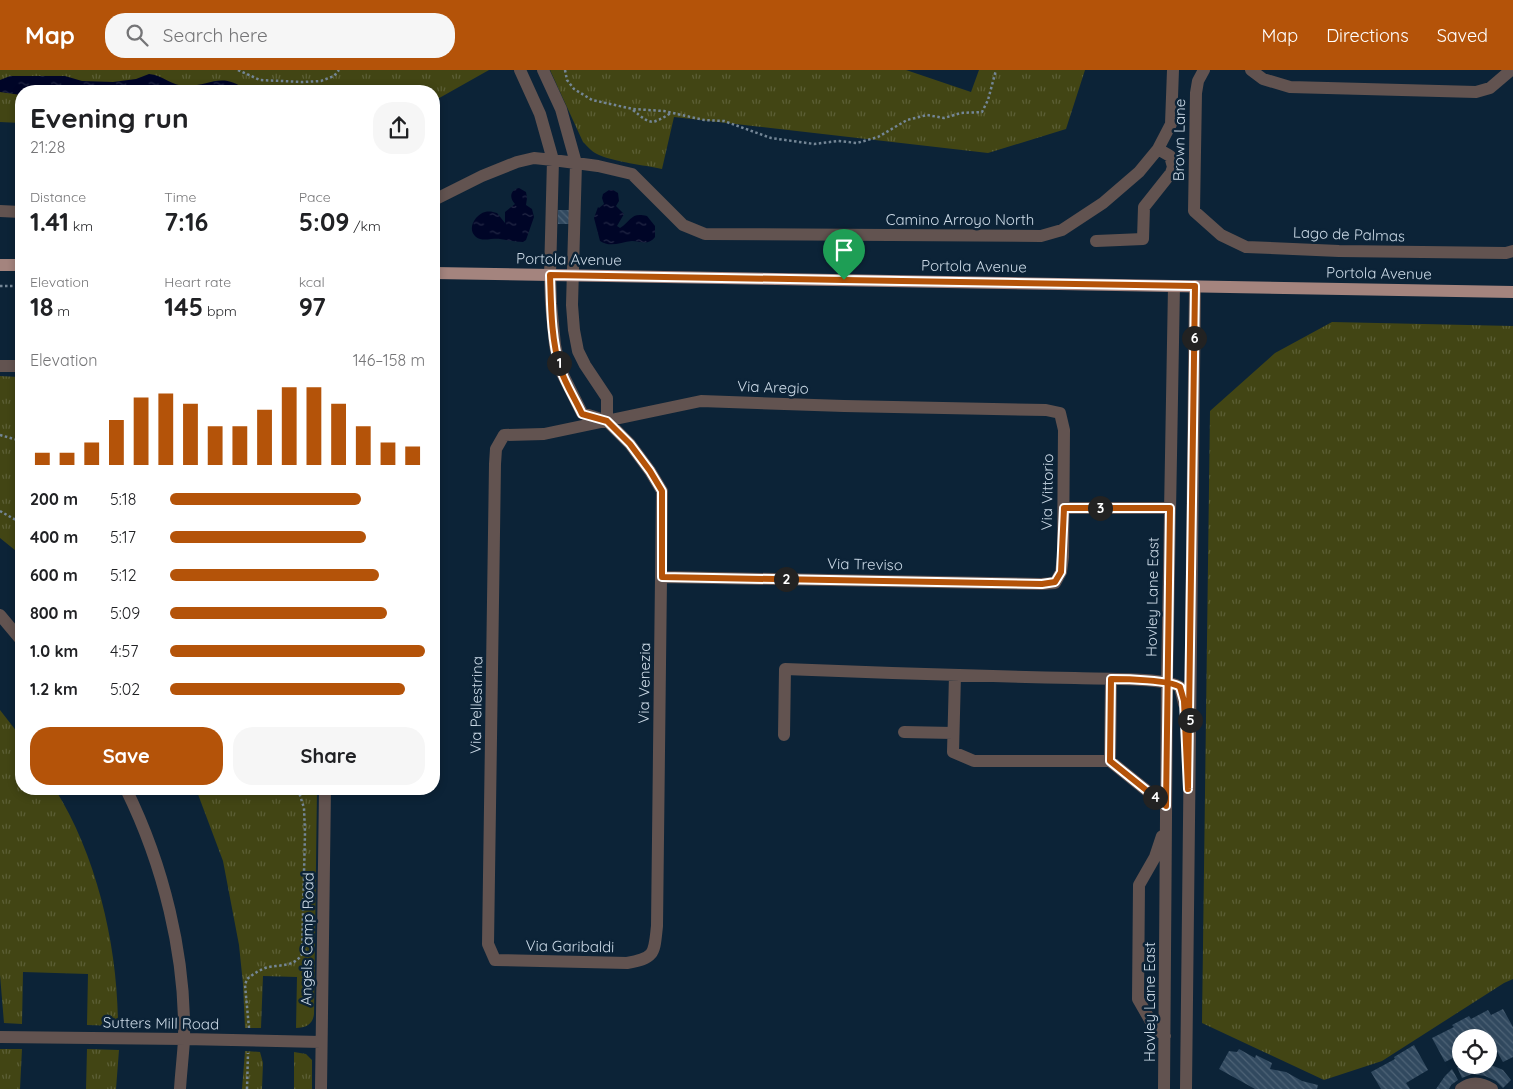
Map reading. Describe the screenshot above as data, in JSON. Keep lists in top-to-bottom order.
{
  "streets": {
    "main road": ["Portola Avenue"],
    "street": [
      "Brown Lane",
      "Camino Arroyo North",
      "Lago de Palmas",
      "Via Aregio",
      "Via Vittorio",
      "Via Treviso",
      "Hovley Lane East",
      "Via Venezia",
      "Via Pellestrina",
      "Angels Camp Road",
      "Via Garibaldi",
      "Sutters Mill Road"
    ]
  },
  "crossings": [
    ["Brown Lane", "Lago de Palmas"],
    ["Camino Arroyo North", "Via Venezia"],
    ["Portola Avenue", "Hovley Lane East"],
    ["Portola Avenue", "Via Venezia"],
    ["Via Aregio", "Via Vittorio"],
    ["Via Aregio", "Via Venezia"],
    ["Via Aregio", "Via Pellestrina"],
    ["Via Vittorio", "Via Treviso"],
    ["Via Treviso", "Via Venezia"],
    ["Via Venezia", "Via Garibaldi"],
    ["Via Pellestrina", "Via Garibaldi"],
    ["Angels Camp Road", "Sutters Mill Road"]
  ],
  "page": {
    "header": "Map",
    "search": "Search here",
    "nav": ["Map", "Directions", "Saved"],
    "heading": ["Evening run", "21:28"],
    "stats": [
      ["Distance", "1.41 km"],
      ["Time", "7:16"],
      ["Pace", "5:09 /km"],
      ["Elevation", "18 m"],
      ["Heart rate", "145 bpm"],
      ["kcal", "97"]
    ],
    "pins": [
      "6",
      "1",
      "3",
      "2",
      "5",
      "4"
    ],
    "chart": ["Elevation", "146–158 m"],
    "list": [
      {
        "name": "200 m",
        "note": "5:18"
      },
      {
        "name": "400 m",
        "note": "5:17"
      },
      {
        "name": "600 m",
        "note": "5:12"
      },
      {
        "name": "800 m",
        "note": "5:09"
      },
      {
        "name": "1.0 km",
        "note": "4:57"
      },
      {
        "name": "1.2 km",
        "note": "5:02"
      }
    ],
    "buttons": ["Save", "Share"]
  }
}
